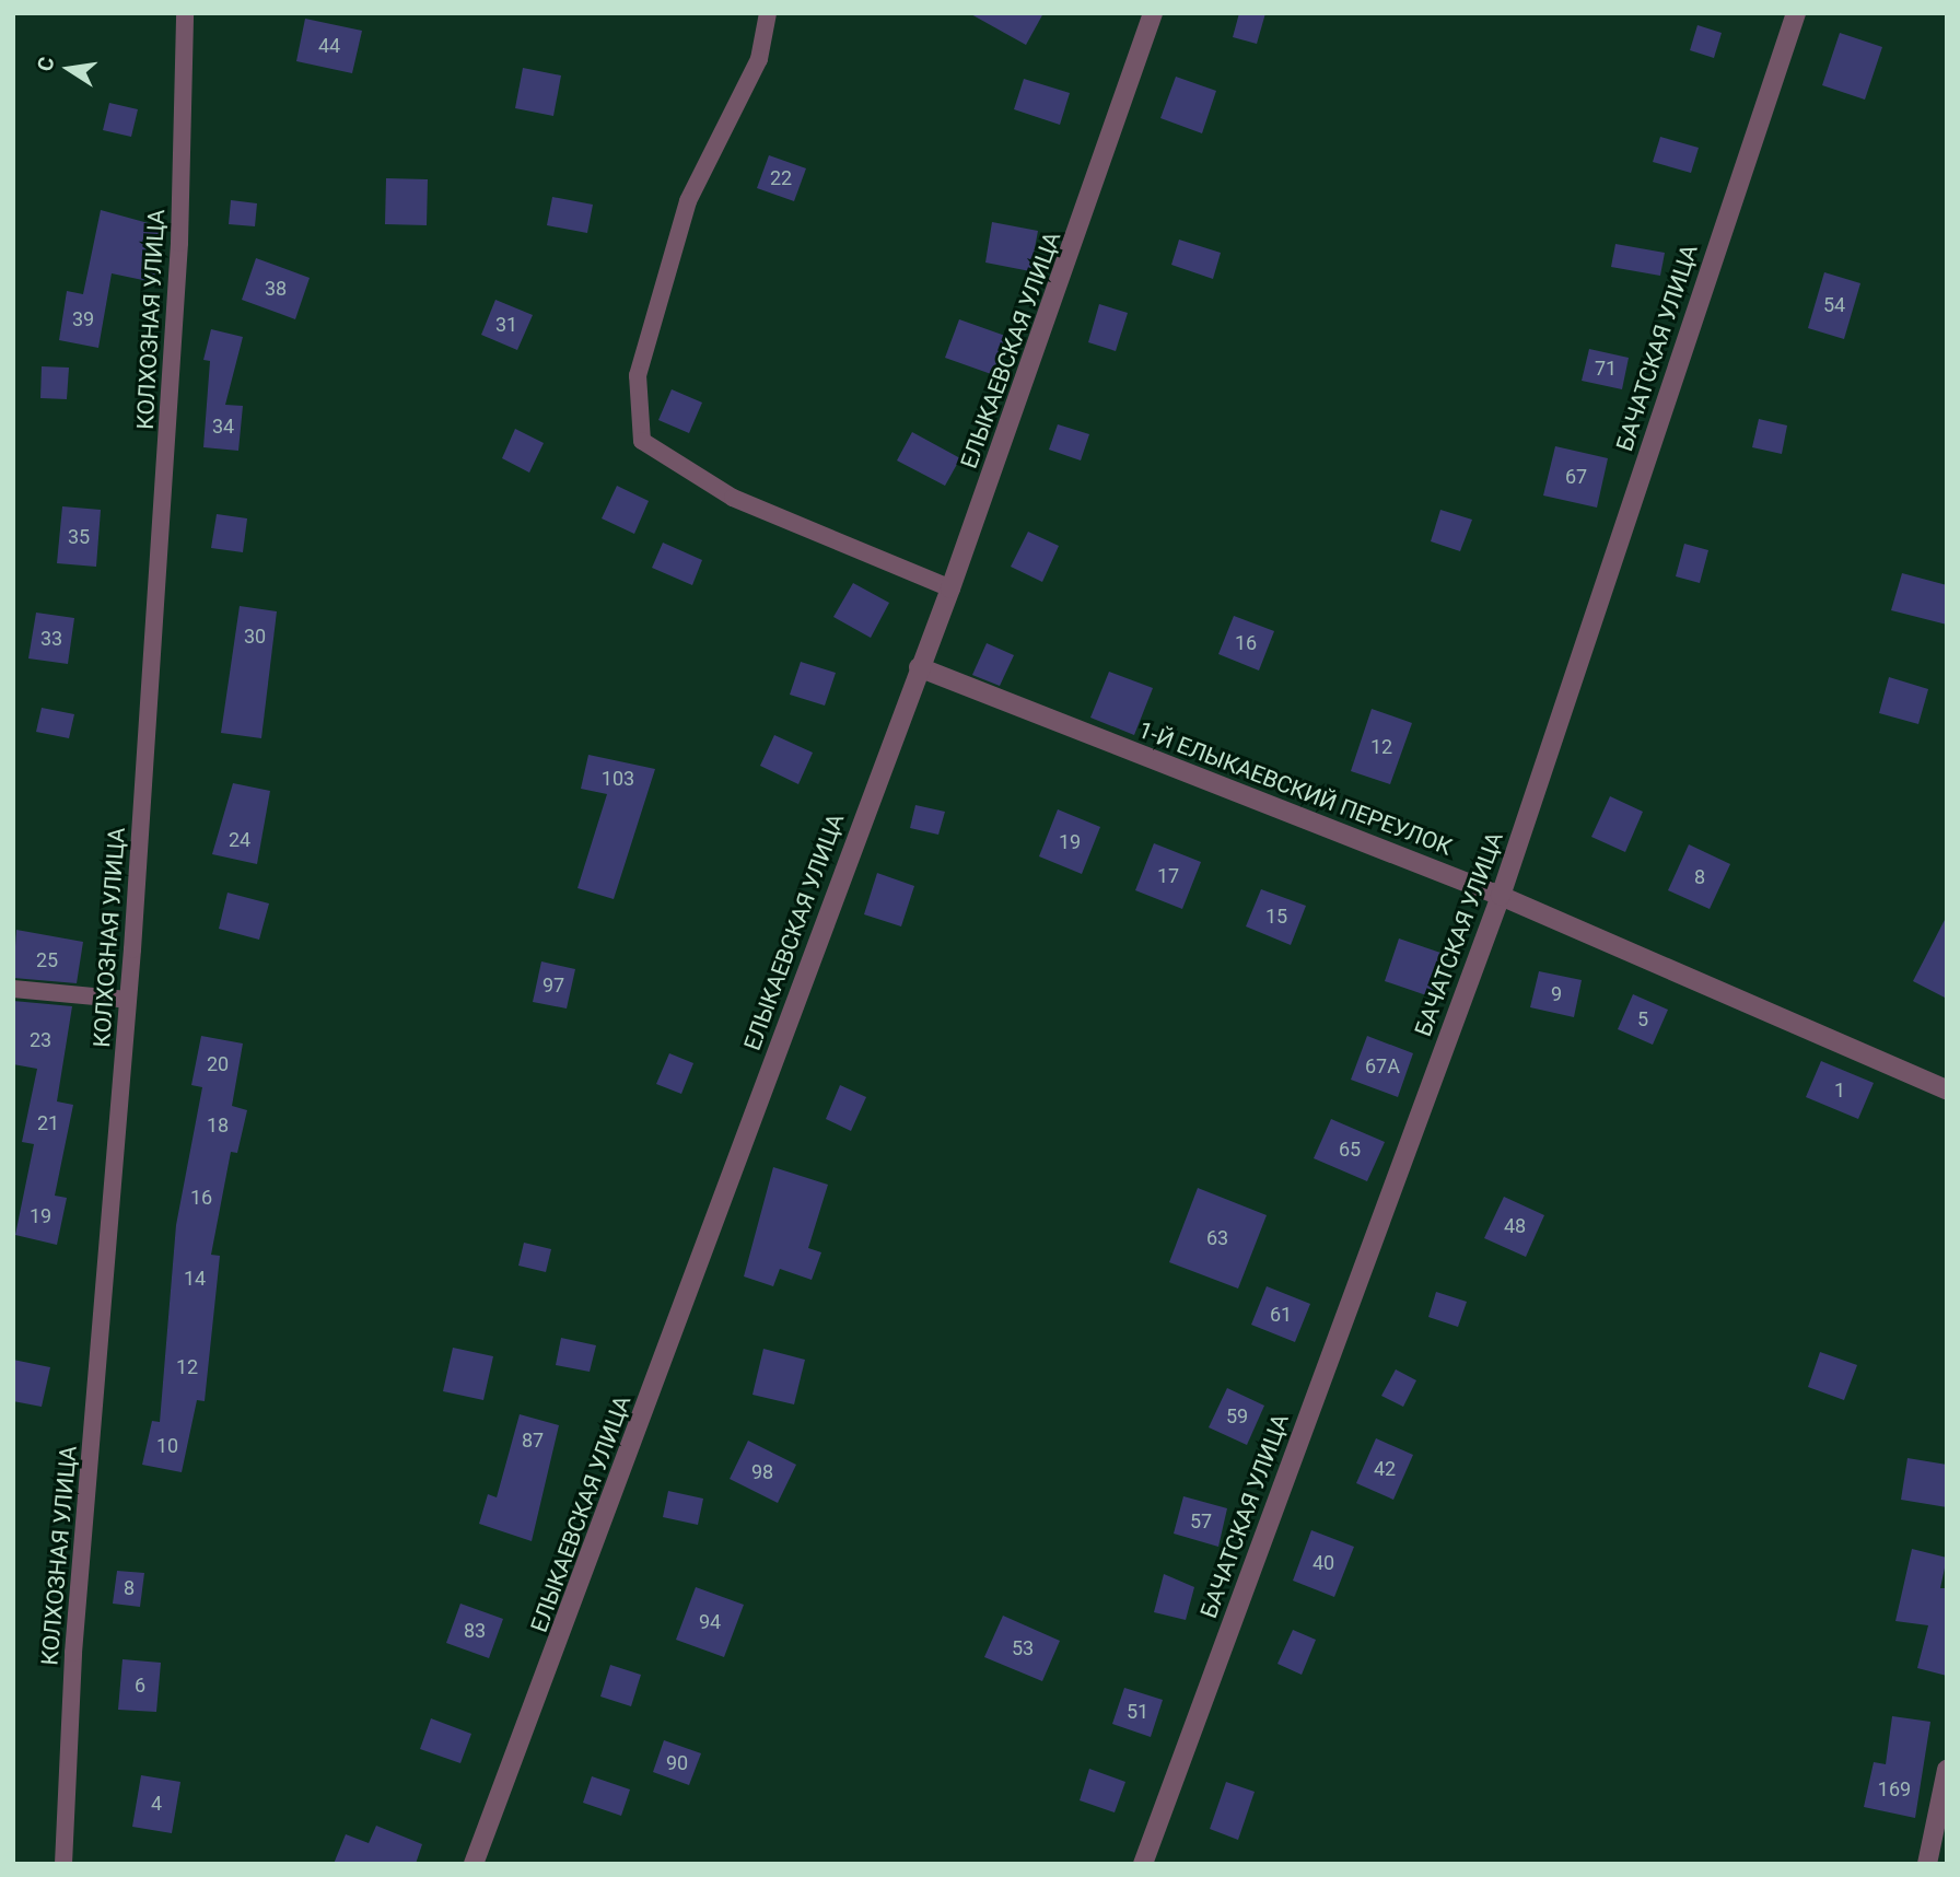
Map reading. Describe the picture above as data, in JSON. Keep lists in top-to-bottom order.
{
  "streets": {
    "street": ["БАЧАТСКАЯ УЛИЦА", "ЕЛЫКАЕВСКАЯ УЛИЦА", "1-Й ЕЛЫКАЕВСКИЙ ПЕРЕУЛОК"],
    "lane": ["КОЛХОЗНАЯ УЛИЦА"]
  },
  "crossings": [
    ["БАЧАТСКАЯ УЛИЦА", "1-Й ЕЛЫКАЕВСКИЙ ПЕРЕУЛОК"],
    ["ЕЛЫКАЕВСКАЯ УЛИЦА", "1-Й ЕЛЫКАЕВСКИЙ ПЕРЕУЛОК"]
  ],
  "house_numbers": [
    "44",
    "22",
    "38",
    "54",
    "39",
    "31",
    "71",
    "34",
    "67",
    "35",
    "30",
    "33",
    "16",
    "12",
    "103",
    "24",
    "19",
    "17",
    "8",
    "15",
    "25",
    "97",
    "9",
    "5",
    "23",
    "20",
    "67А",
    "1",
    "21",
    "18",
    "65",
    "16",
    "19",
    "48",
    "63",
    "14",
    "61",
    "12",
    "59",
    "87",
    "10",
    "42",
    "98",
    "57",
    "40",
    "8",
    "94",
    "83",
    "53",
    "6",
    "51",
    "90",
    "169",
    "4"
  ],
  "north": "left"
}
